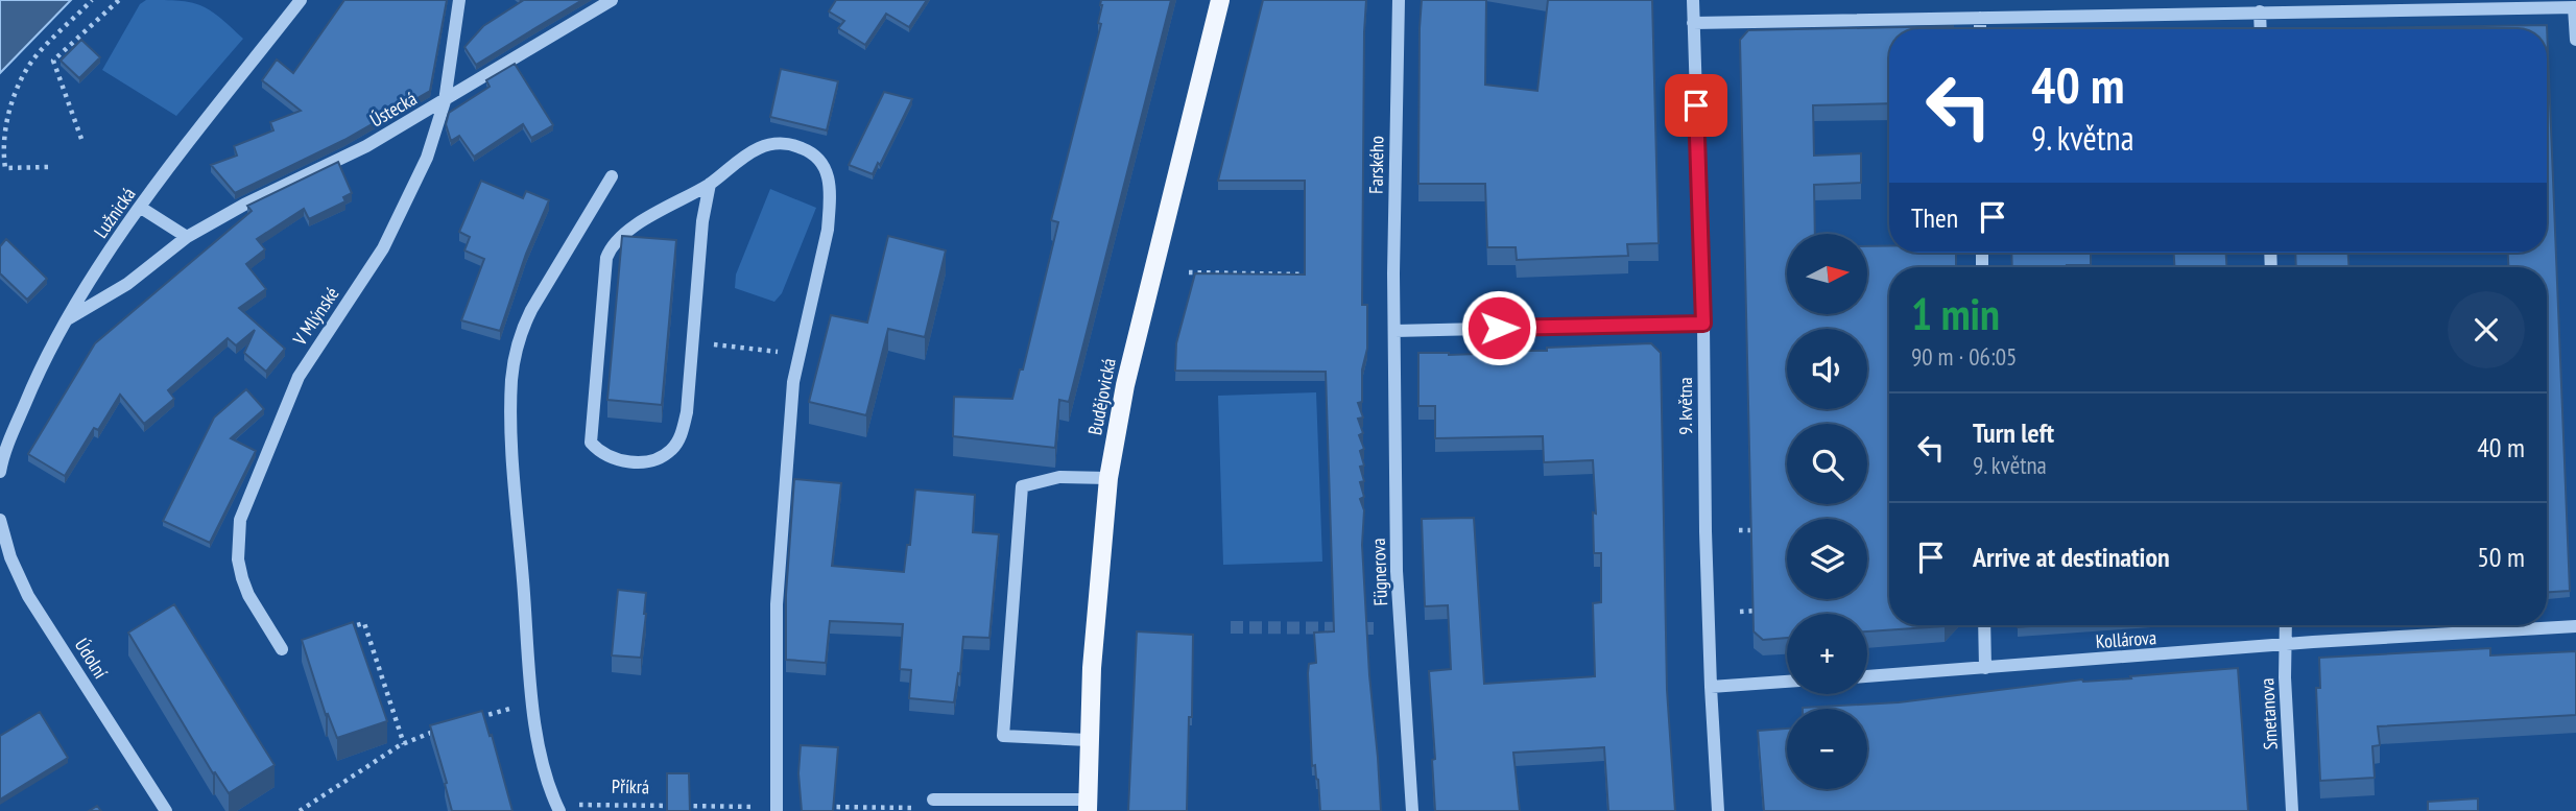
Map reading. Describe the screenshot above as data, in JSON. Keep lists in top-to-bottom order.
{
  "streets": {
    "main road": ["Budějovická"],
    "street": [
      "Ústecká",
      "Farského",
      "Lužnická",
      "V Mlýnské",
      "9. května",
      "Fügnerova",
      "Kollárova",
      "Údolní",
      "Smetanova"
    ],
    "path": ["Příkrá"]
  },
  "crossings": [
    ["Ústecká", "Lužnická"],
    ["Ústecká", "V Mlýnské"],
    ["Farského", "Fügnerova"],
    ["Kollárova", "Smetanova"]
  ],
  "north": "right",
  "page": {
    "turn": ["40 m", "9. května"],
    "then": "Then",
    "map_buttons": ["+", "−"],
    "heading": ["1 min", "90 m · 06:05"],
    "list": [
      {
        "name": "Turn left",
        "note": "9. května",
        "value": "40 m"
      },
      {
        "name": "Arrive at destination",
        "value": "50 m"
      }
    ]
  }
}
